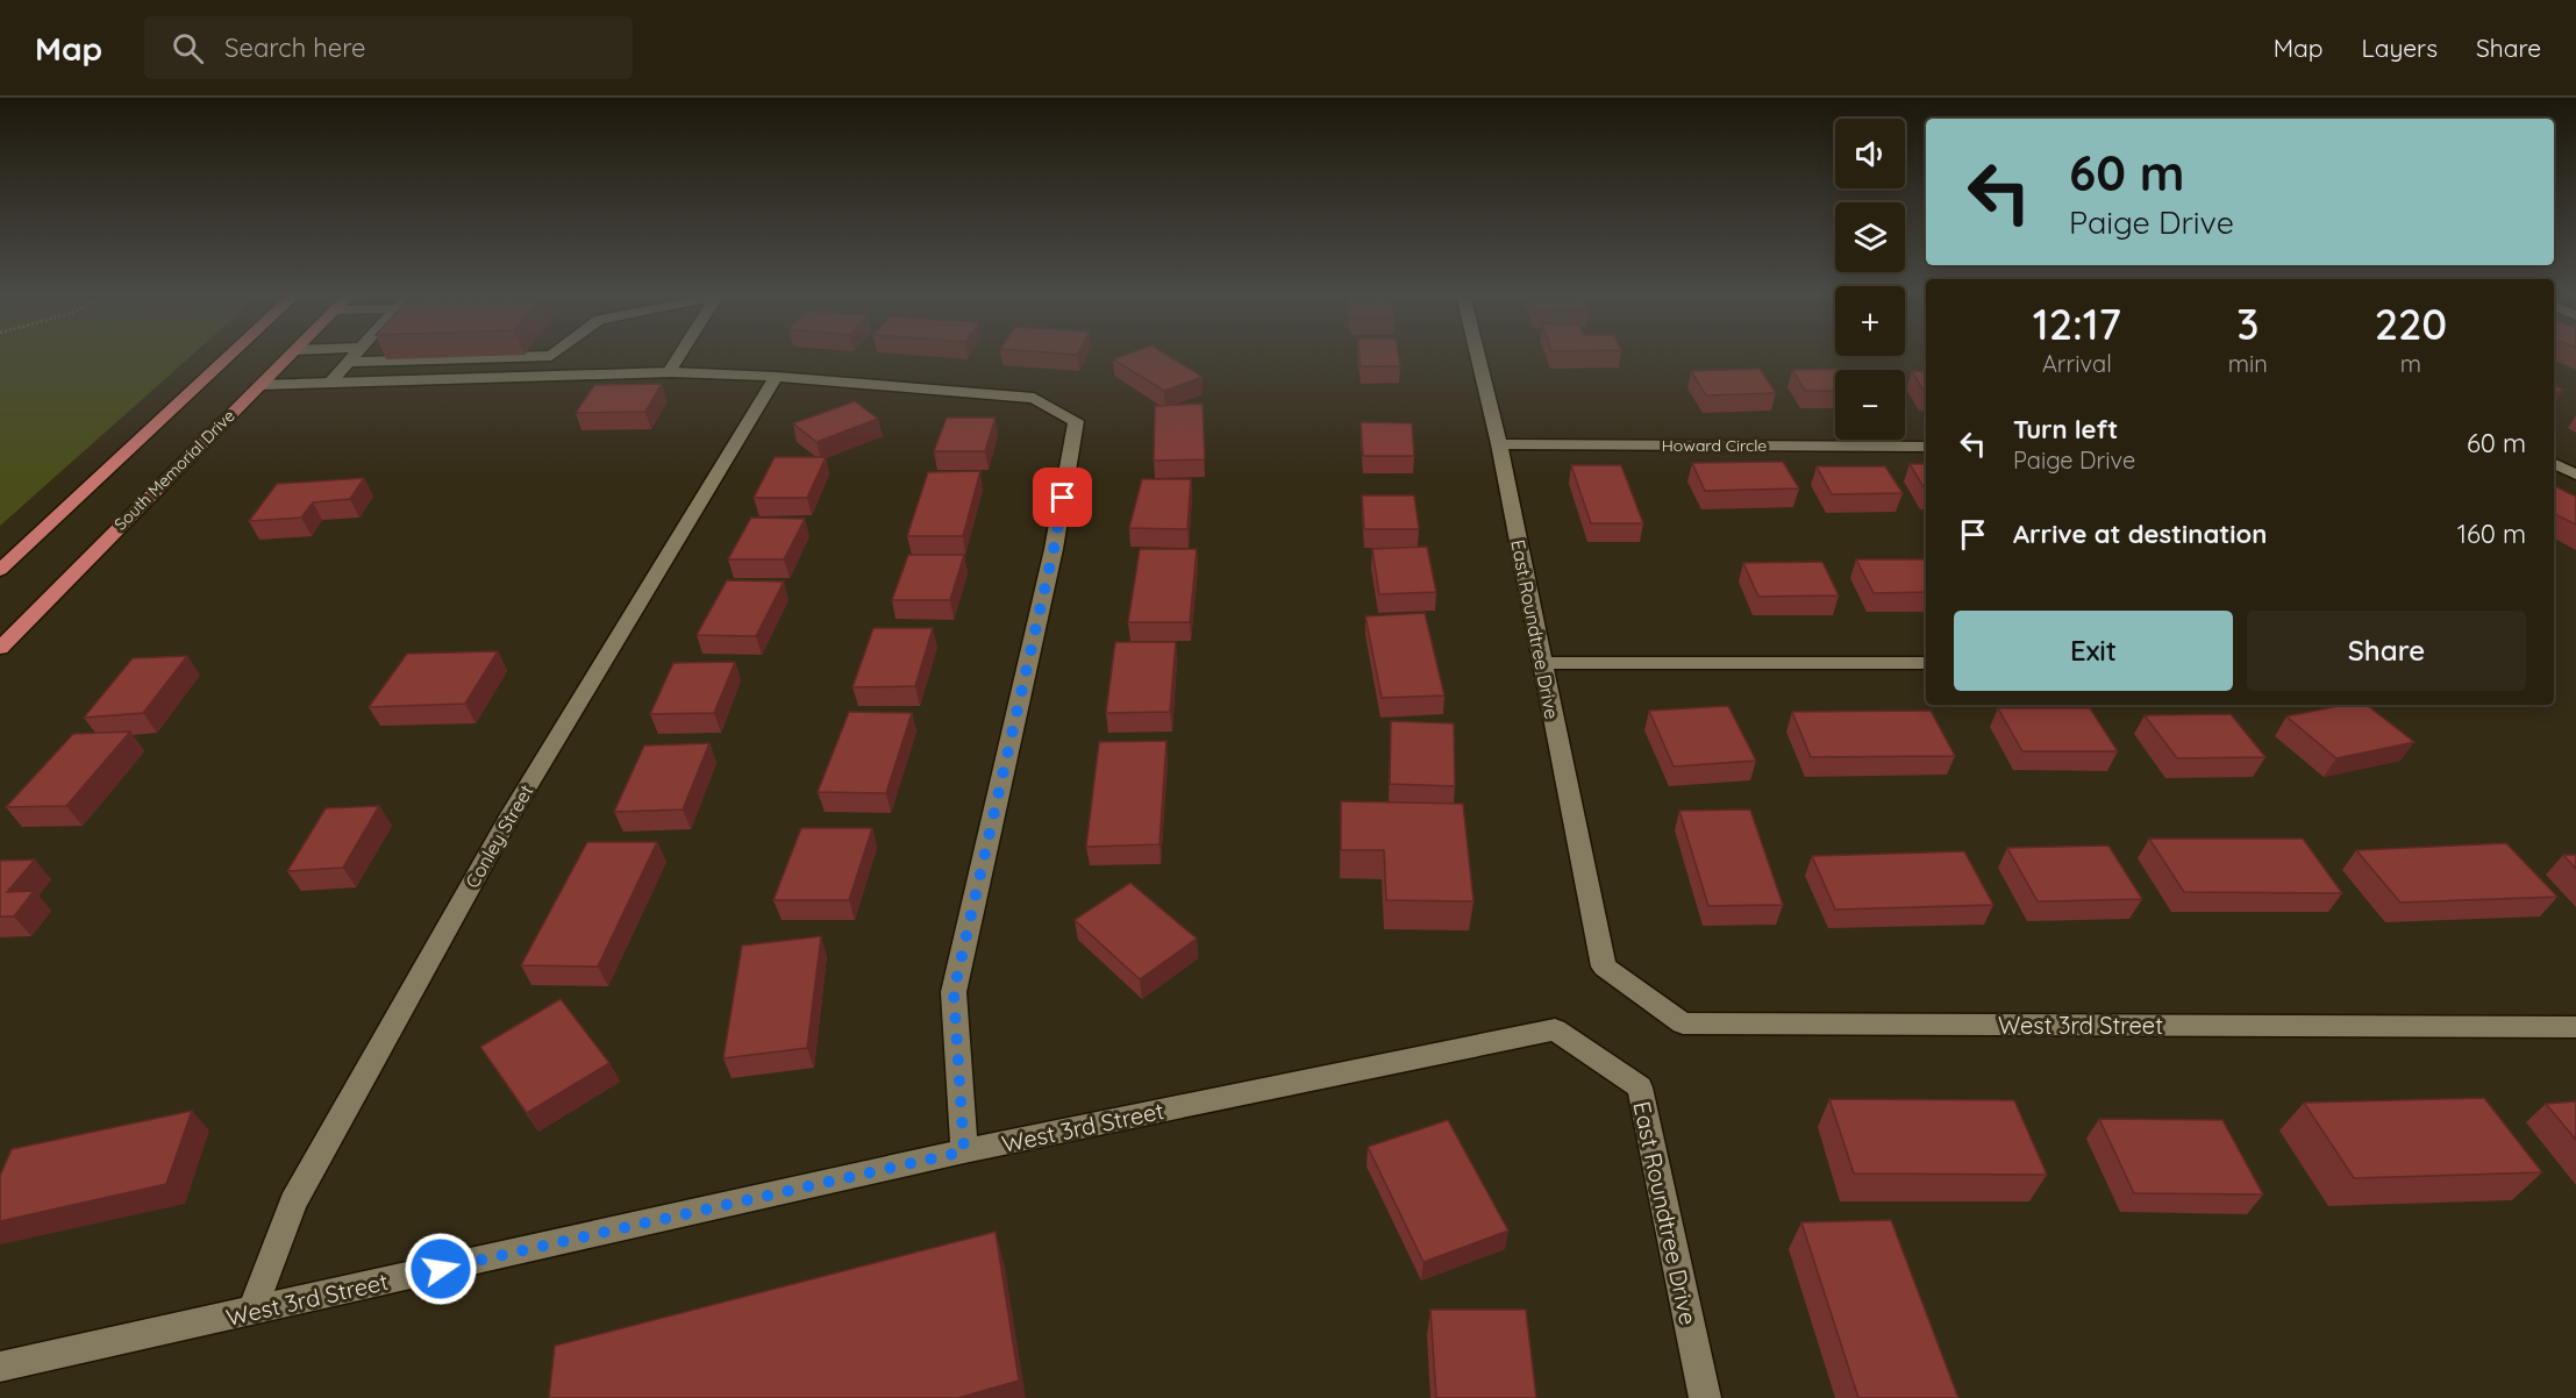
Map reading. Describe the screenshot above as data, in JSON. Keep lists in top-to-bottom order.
{
  "streets": {
    "main road": ["South Memorial Drive"],
    "street": [
      "Howard Circle",
      "East Roundtree Drive",
      "Conley Street",
      "West 3rd Street"
    ]
  },
  "crossings": [
    ["Howard Circle", "East Roundtree Drive"],
    ["East Roundtree Drive", "West 3rd Street"],
    ["Conley Street", "West 3rd Street"]
  ],
  "page": {
    "header": "Map",
    "search": "Search here",
    "nav": ["Map", "Layers", "Share"],
    "map_buttons": ["+", "−"],
    "turn": ["60 m", "Paige Drive"],
    "eta": [
      "12:17",
      "Arrival",
      "3",
      "min",
      "220",
      "m"
    ],
    "list": [
      {
        "name": "Turn left",
        "note": "Paige Drive",
        "value": "60 m"
      },
      {
        "name": "Arrive at destination",
        "value": "160 m"
      }
    ],
    "buttons": ["Exit", "Share"]
  }
}
